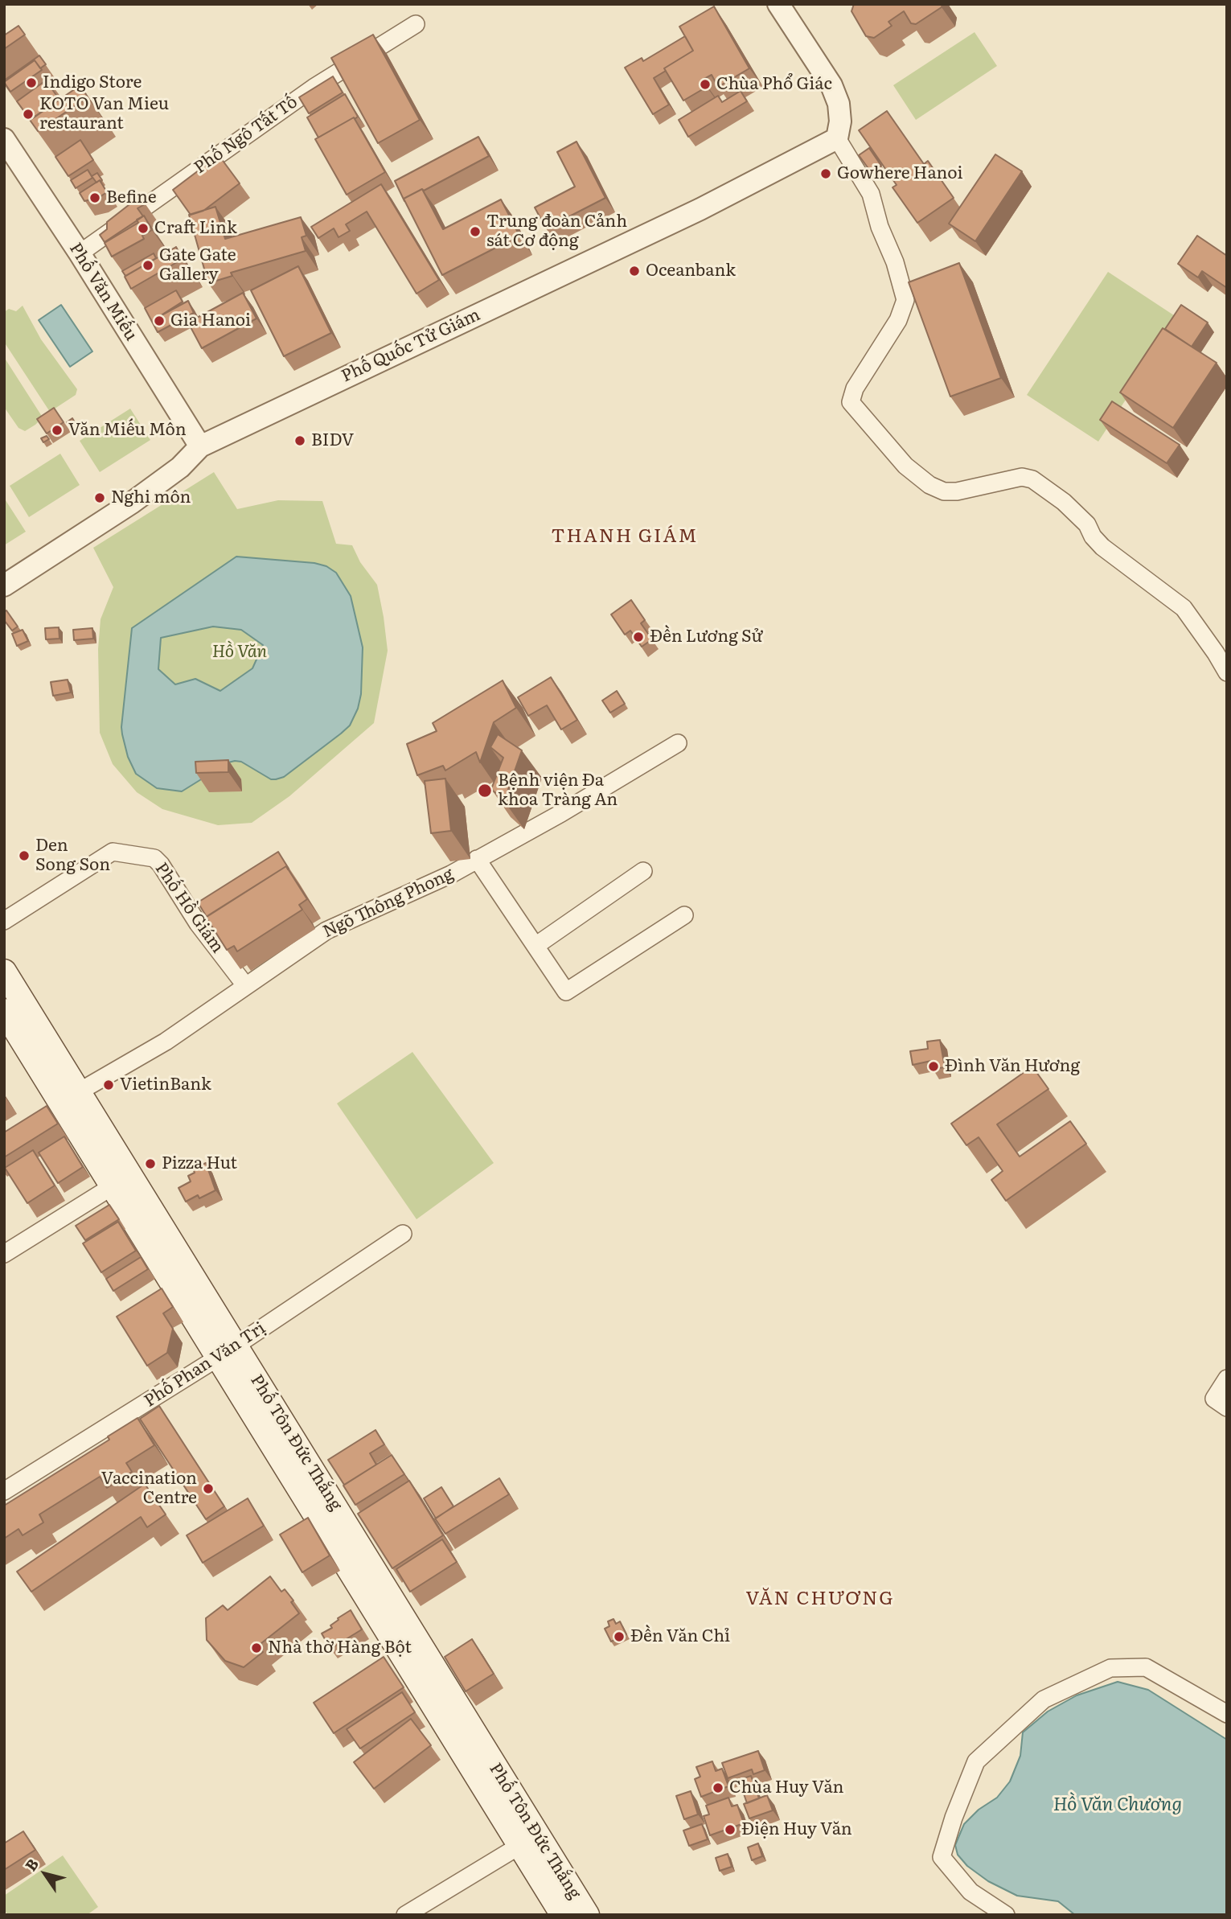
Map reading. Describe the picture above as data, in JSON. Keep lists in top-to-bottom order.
{
  "streets": {
    "main road": ["Phố Tôn Đức Thắng"],
    "street": [
      "Phố Ngô Tất Tố",
      "Phố Văn Miếu",
      "Phố Quốc Tử Giám",
      "Ngõ Thông Phong",
      "Phố Hồ Giám",
      "Phố Phan Văn Trị"
    ]
  },
  "crossings": [
    ["Phố Ngô Tất Tố", "Phố Văn Miếu"],
    ["Phố Văn Miếu", "Phố Quốc Tử Giám"],
    ["Ngõ Thông Phong", "Phố Hồ Giám"],
    ["Ngõ Thông Phong", "Phố Tôn Đức Thắng"],
    ["Phố Phan Văn Trị", "Phố Tôn Đức Thắng"]
  ],
  "districts": ["THANH GIÁM", "VĂN CHƯƠNG"],
  "water": ["Hồ Văn Chương"],
  "parks": ["Hồ Văn"],
  "places": [
    "Indigo Store",
    "Chùa Phổ Giác",
    "KOTO Van Mieu restaurant",
    "Gowhere Hanoi",
    "Befine",
    "Craft Link",
    "Trung đoàn Cảnh sát Cơ động",
    "Gate Gate Gallery",
    "Oceanbank",
    "Gia Hanoi",
    "Văn Miếu Môn",
    "BIDV",
    "Nghi môn",
    "Đền Lương Sử",
    "Bệnh viện Đa khoa Tràng An",
    "Den Song Son",
    "Đình Văn Hương",
    "VietinBank",
    "Pizza Hut",
    "Vaccination Centre",
    "Đền Văn Chỉ",
    "Nhà thờ Hàng Bột",
    "Chùa Huy Văn",
    "Điện Huy Văn"
  ],
  "north": "top left"
}
